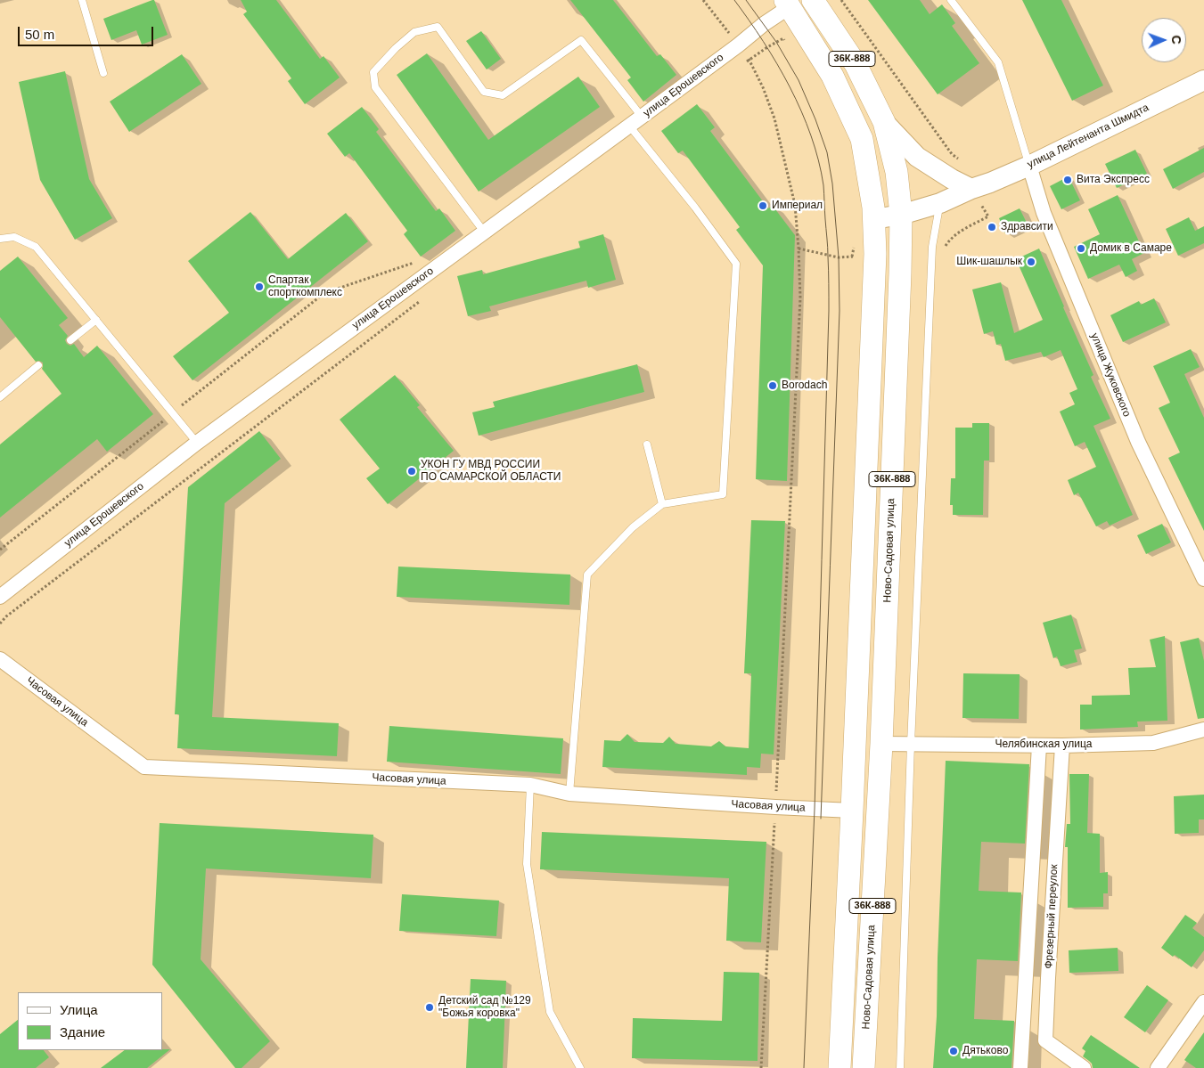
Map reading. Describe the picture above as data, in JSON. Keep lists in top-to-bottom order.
{
  "streets": {
    "main road": ["36К-888", "Ново-Садовая улица"],
    "street": [
      "улица Ерошевского",
      "улица Лейтенанта Шмидта",
      "улица Жуковского",
      "Часовая улица",
      "Челябинская улица",
      "Фрезерный переулок"
    ]
  },
  "crossings": [
    ["улица Лейтенанта Шмидта", "улица Жуковского"],
    ["улица Лейтенанта Шмидта", "Ново-Садовая улица"],
    ["Ново-Садовая улица", "Челябинская улица"],
    ["Челябинская улица", "Фрезерный переулок"]
  ],
  "places": [
    "Вита Экспресс",
    "Империал",
    "Здравсити",
    "Домик в Самаре",
    "Шик-шашлык",
    "Спартак спорткомплекс",
    "Borodach",
    "УКОН ГУ МВД РОССИИ ПО САМАРСКОЙ ОБЛАСТИ",
    "Детский сад №129 \"Божья коровка\"",
    "Дятьково"
  ],
  "legend": ["Улица", "Здание"],
  "scale_bar": "50 m",
  "north": "right"
}
